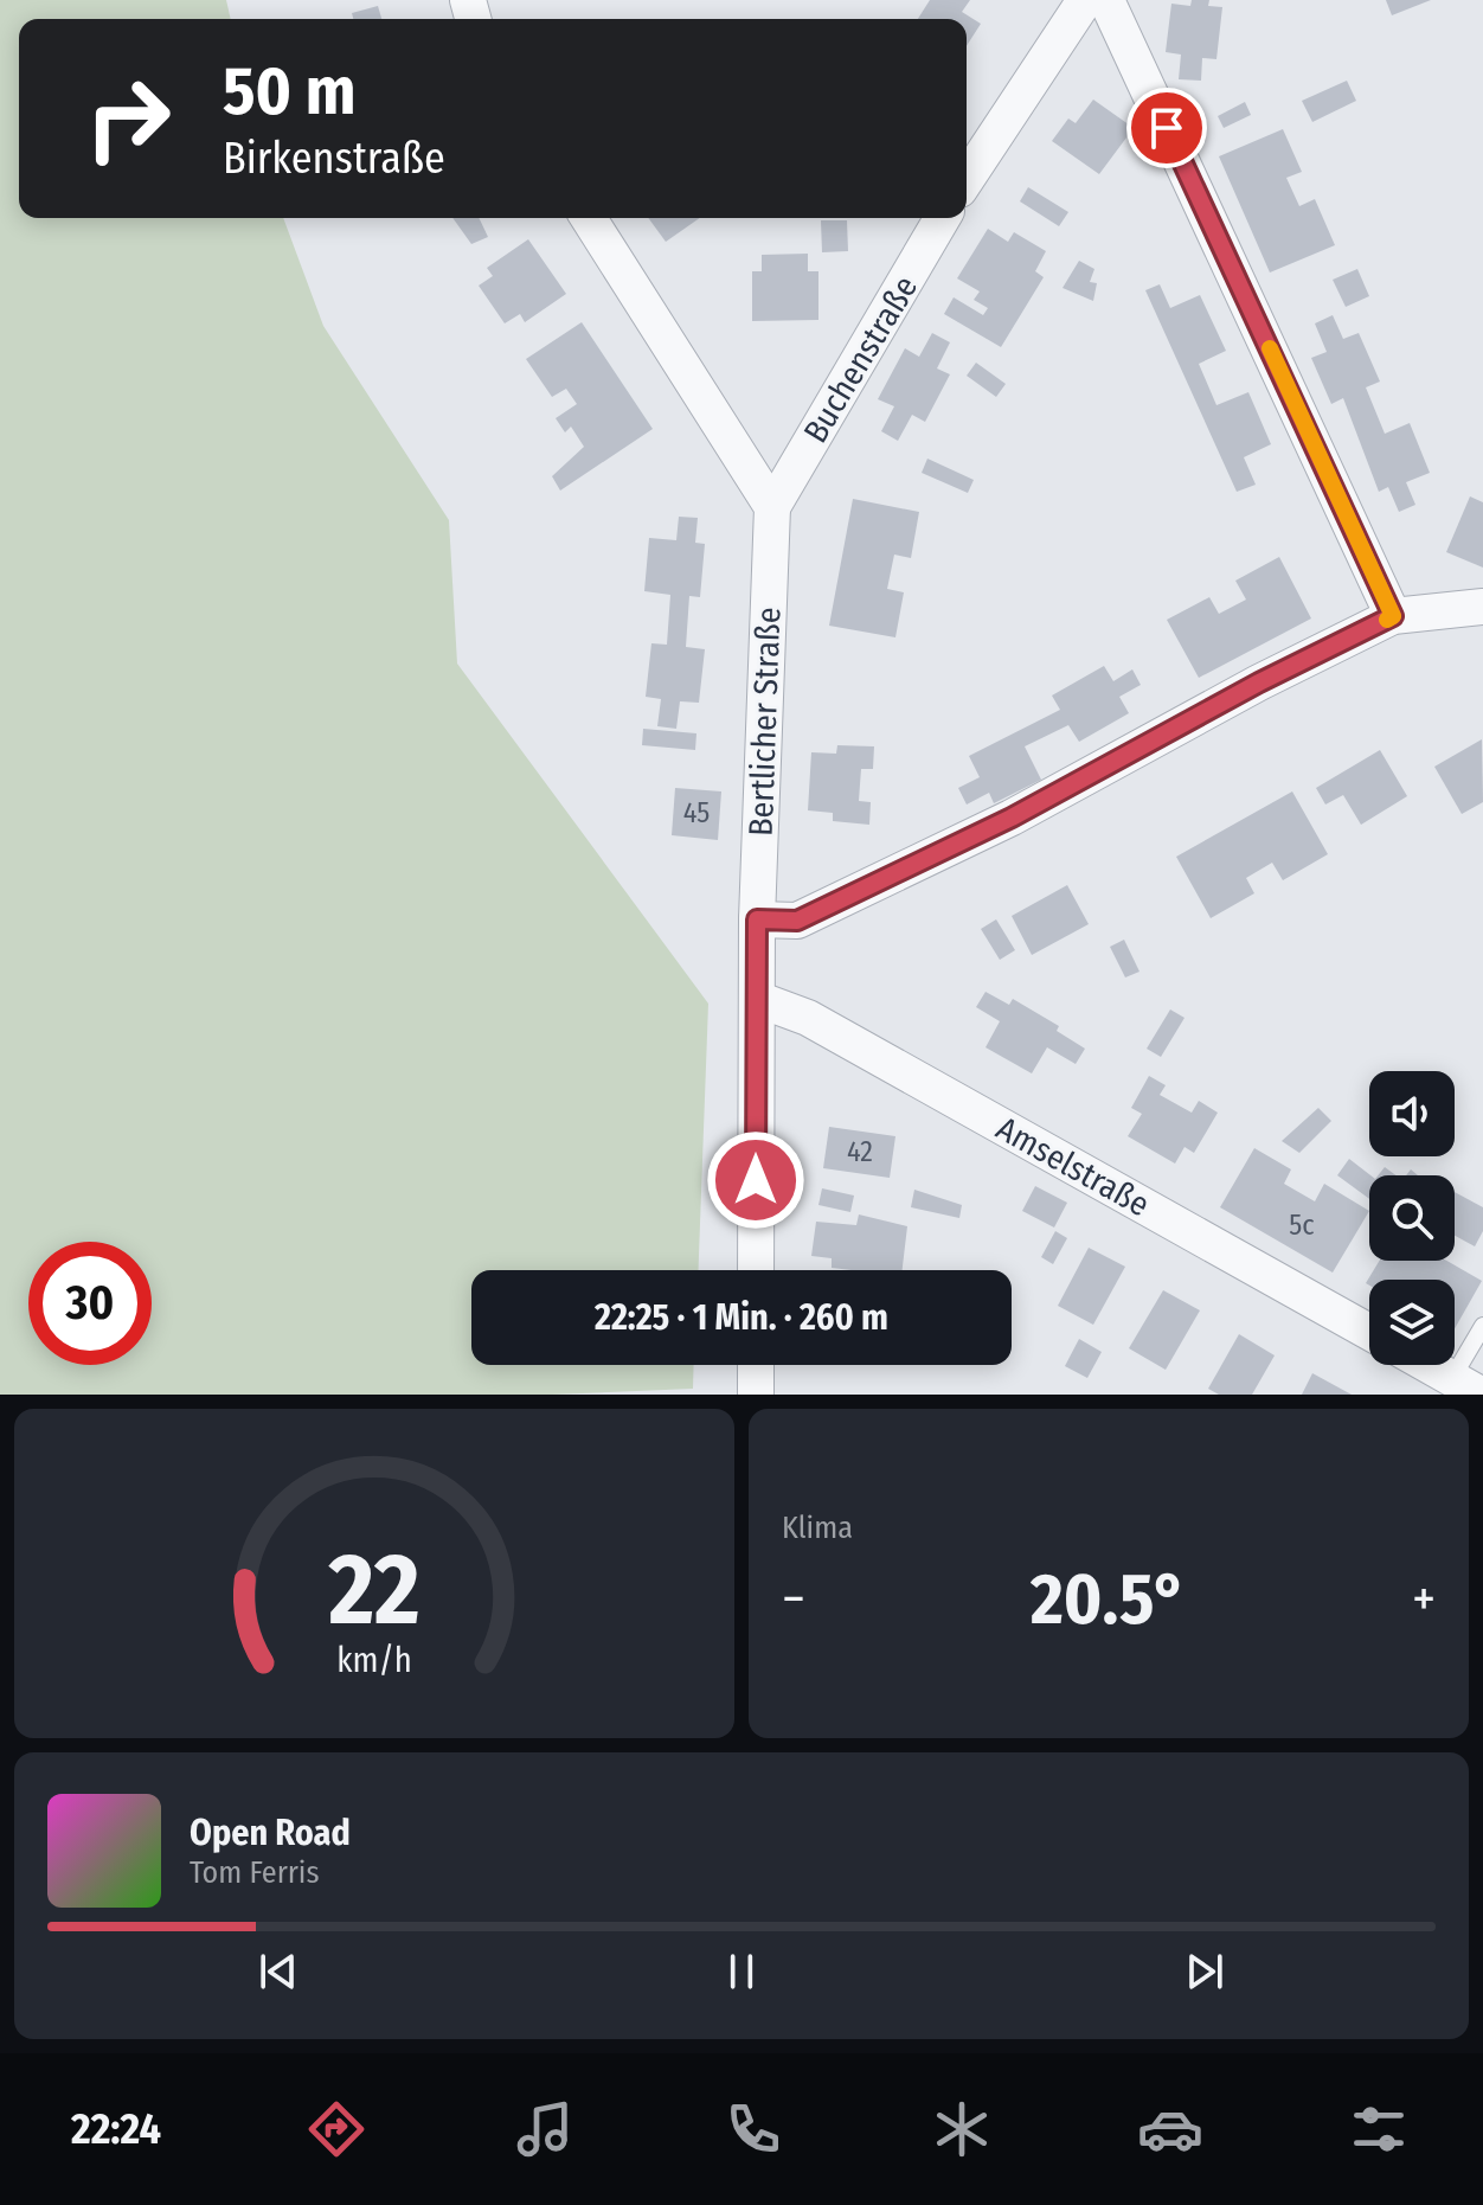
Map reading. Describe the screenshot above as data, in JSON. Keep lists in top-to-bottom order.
{
  "streets": {
    "street": ["Buchenstraße", "Bertlicher Straße", "Amselstraße"]
  },
  "crossings": [
    ["Buchenstraße", "Bertlicher Straße"],
    ["Bertlicher Straße", "Amselstraße"]
  ],
  "house_numbers": ["45", "42", "5c"],
  "page": {
    "turn": ["50 m", "Birkenstraße"],
    "limit": "30",
    "trip": "22:25 · 1 Min. · 260 m",
    "tile": "Klima",
    "heat": ["−", "20.5°", "+"],
    "song": ["Open Road", "Tom Ferris"],
    "tabs": "22:24",
    "gauge": ["22", "km/h"]
  }
}
